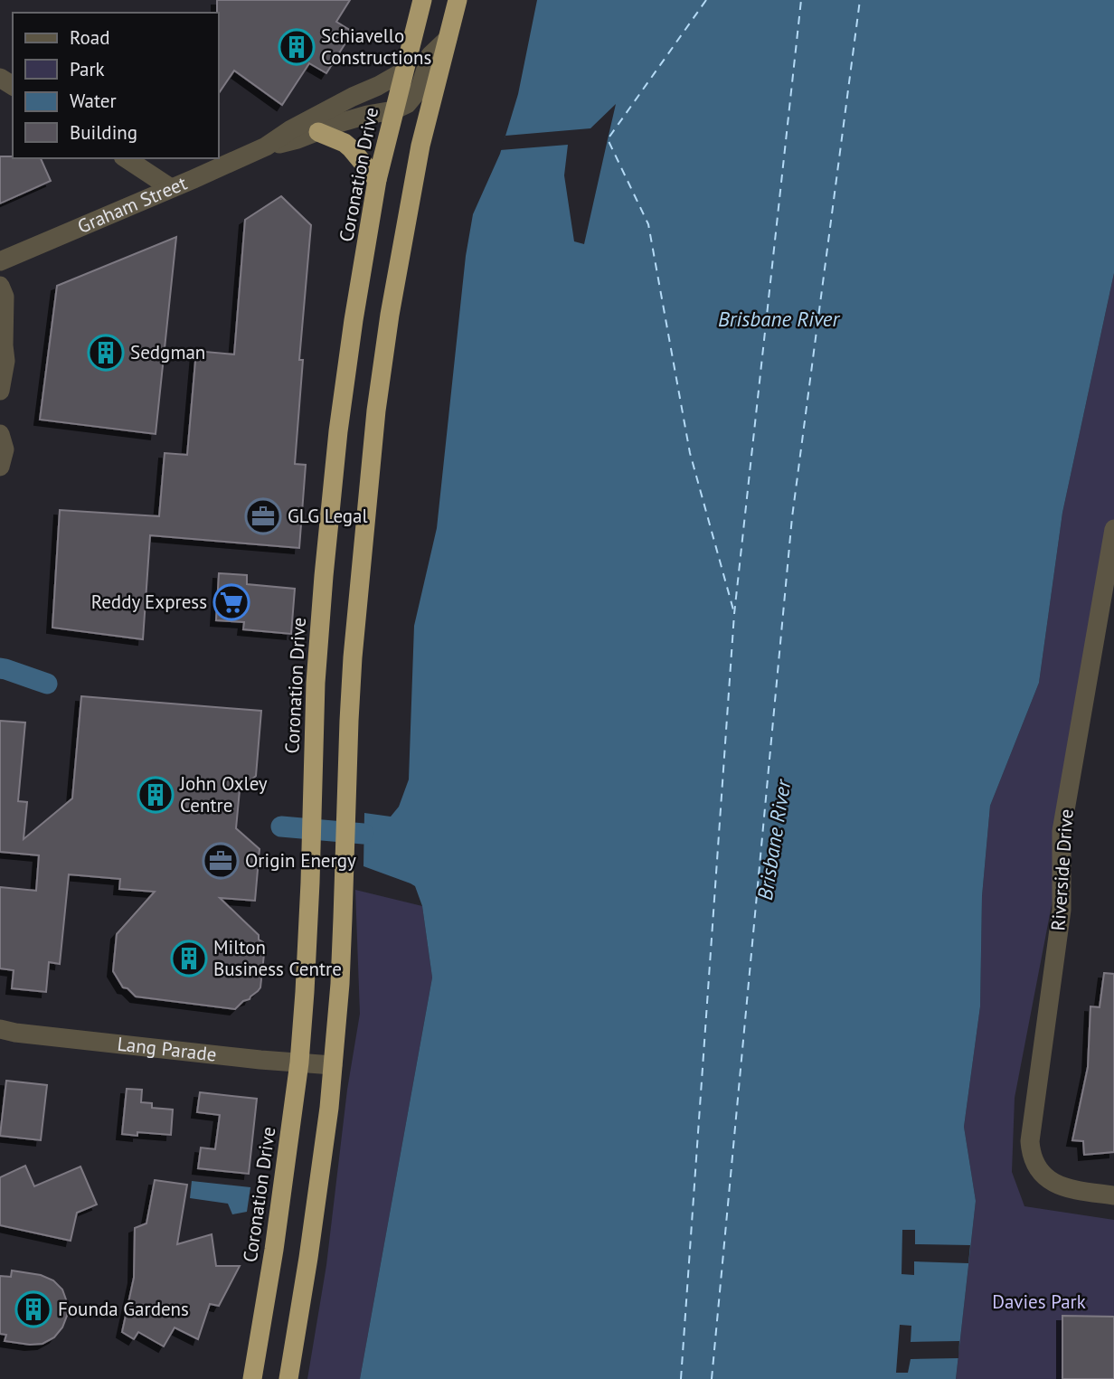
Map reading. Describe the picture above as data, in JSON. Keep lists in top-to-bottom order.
{
  "streets": {
    "highway": ["Coronation Drive"],
    "street": ["Graham Street", "Riverside Drive", "Lang Parade"]
  },
  "crossings": [
    ["Coronation Drive", "Graham Street"],
    ["Coronation Drive", "Lang Parade"]
  ],
  "water": ["Brisbane River"],
  "parks": ["Davies Park"],
  "places": {
    "building": [
      "Schiavello Constructions",
      "Sedgman",
      "John Oxley Centre",
      "Milton Business Centre",
      "Founda Gardens"
    ],
    "office": ["GLG Legal", "Origin Energy"],
    "supermarket": ["Reddy Express"]
  },
  "legend": [
    "Road",
    "Park",
    "Water",
    "Building"
  ]
}
